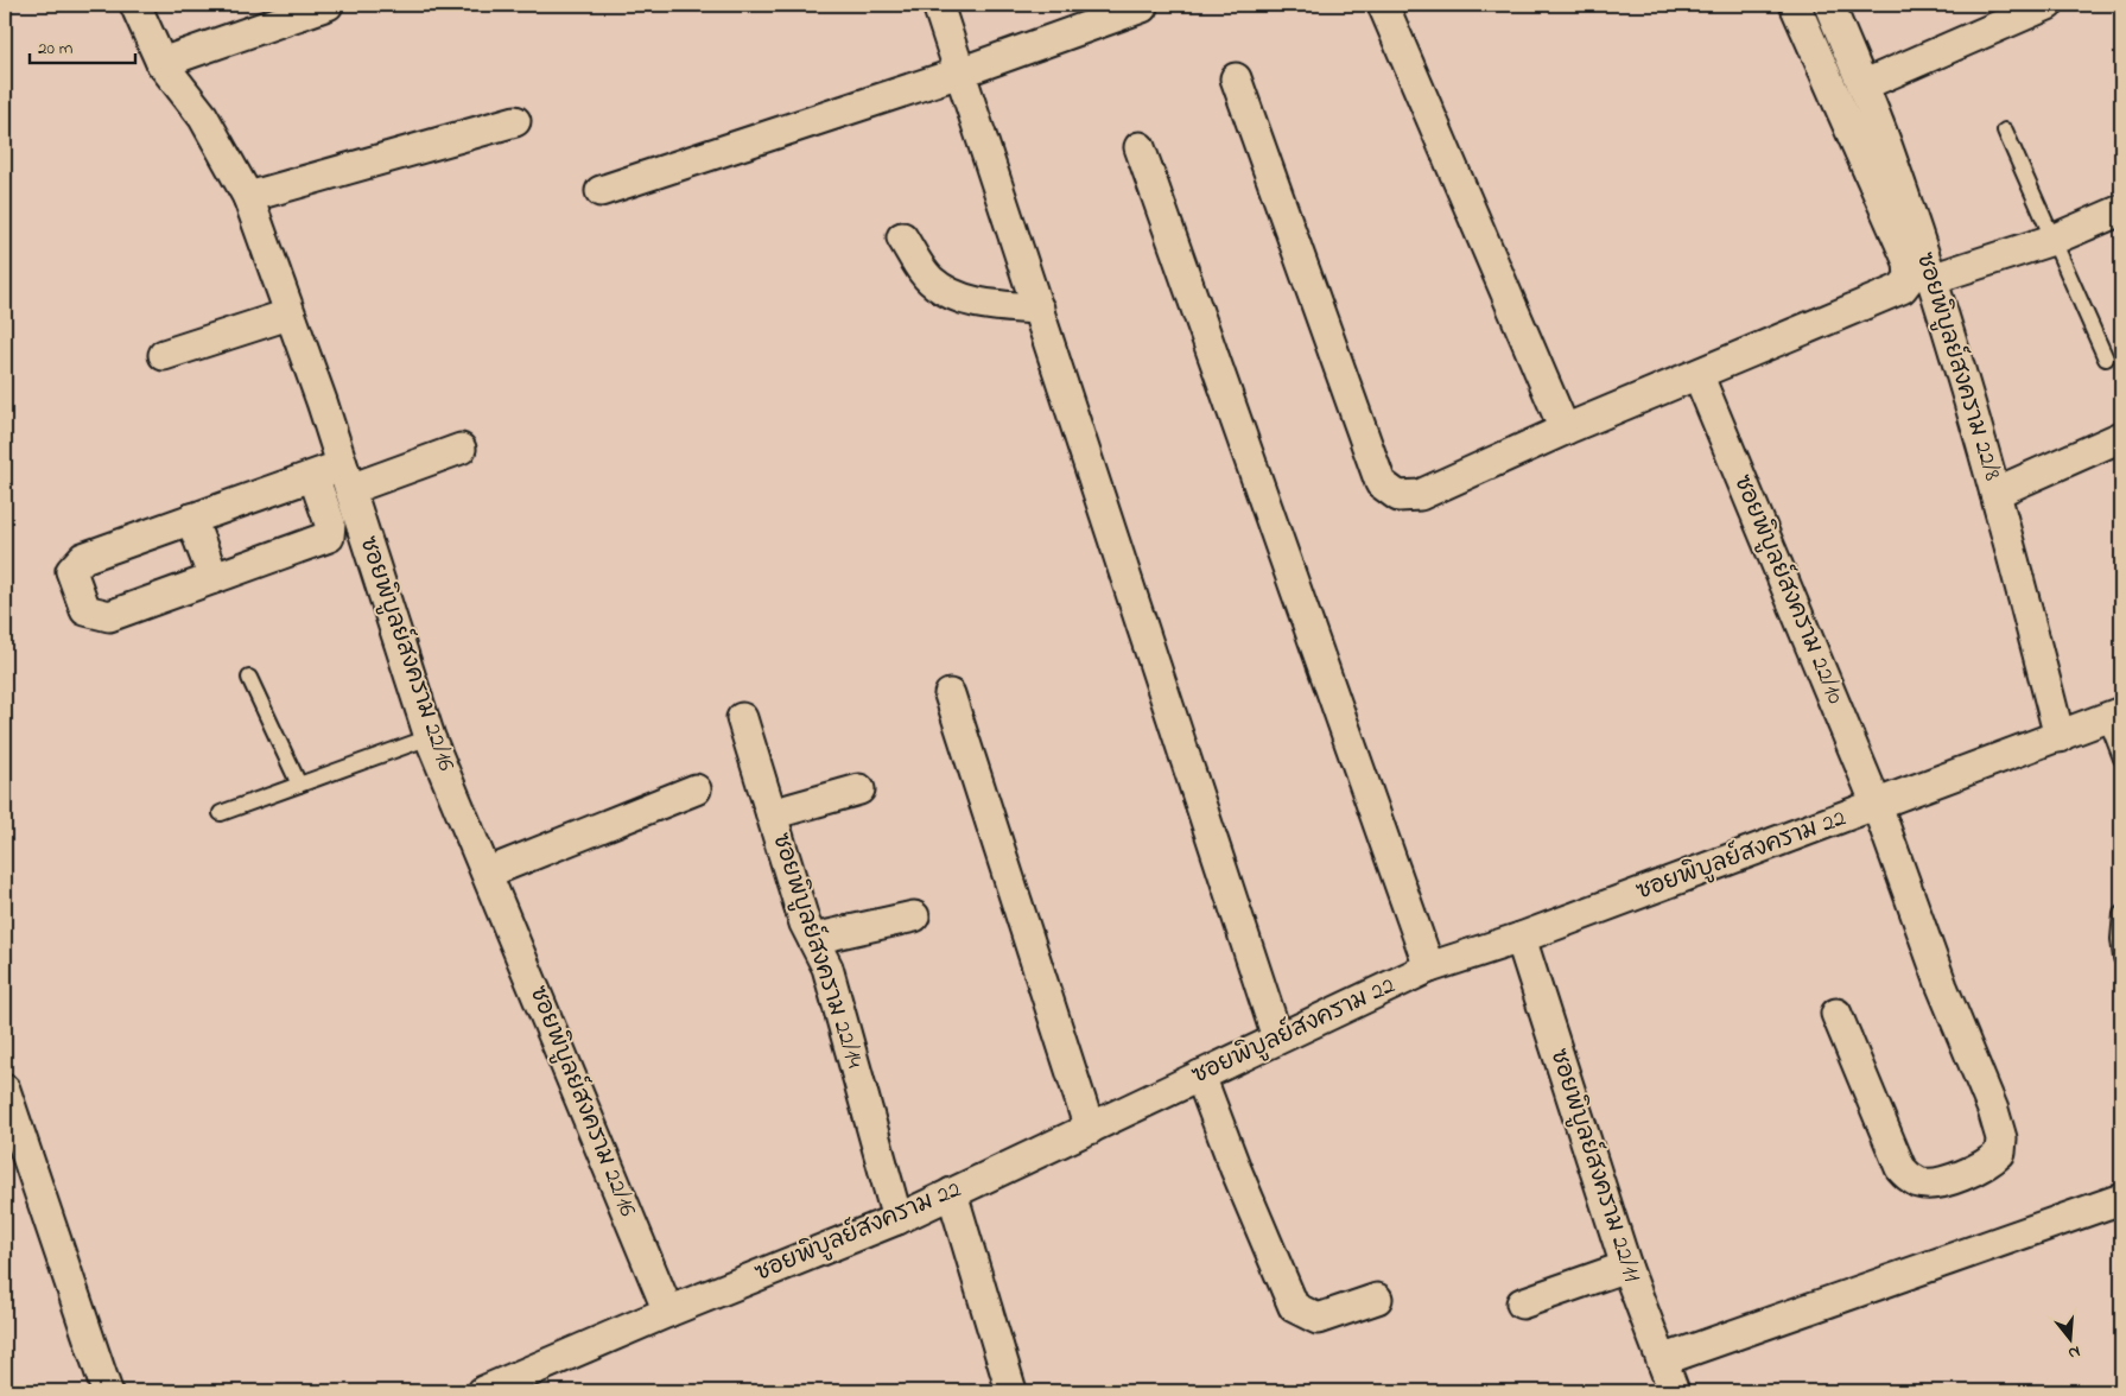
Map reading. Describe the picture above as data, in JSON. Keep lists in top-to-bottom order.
{
  "streets": {
    "street": [
      "ซอยพิบูลย์สงคราม 22/8",
      "ซอยพิบูลย์สงคราม 22/10",
      "ซอยพิบูลย์สงคราม 22/16",
      "ซอยพิบูลย์สงคราม 22",
      "ซอยพิบูลย์สงคราม 22/14",
      "ซอยพิบูลย์สงคราม 22/11"
    ]
  },
  "crossings": [
    ["ซอยพิบูลย์สงคราม 22/8", "ซอยพิบูลย์สงคราม 22"],
    ["ซอยพิบูลย์สงคราม 22/10", "ซอยพิบูลย์สงคราม 22"],
    ["ซอยพิบูลย์สงคราม 22/16", "ซอยพิบูลย์สงคราม 22"],
    ["ซอยพิบูลย์สงคราม 22", "ซอยพิบูลย์สงคราม 22/14"],
    ["ซอยพิบูลย์สงคราม 22", "ซอยพิบูลย์สงคราม 22/11"]
  ],
  "scale_bar": "20 m",
  "north": "bottom"
}
